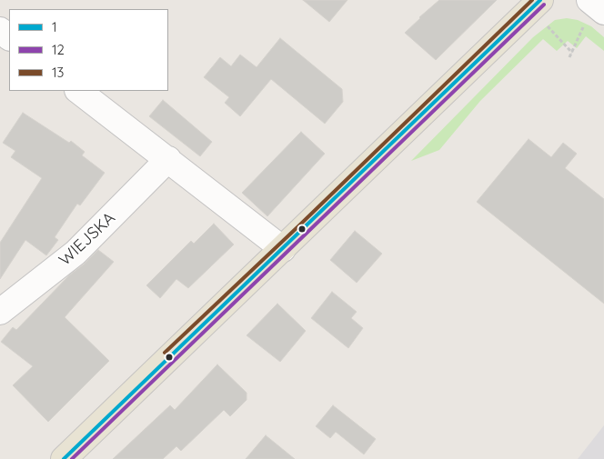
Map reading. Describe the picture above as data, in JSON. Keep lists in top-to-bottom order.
{
  "streets": {
    "street": ["WIEJSKA"]
  },
  "lines": ["transit line 1", "transit line 13", "transit line 12"],
  "legend": ["1", "12", "13"]
}
